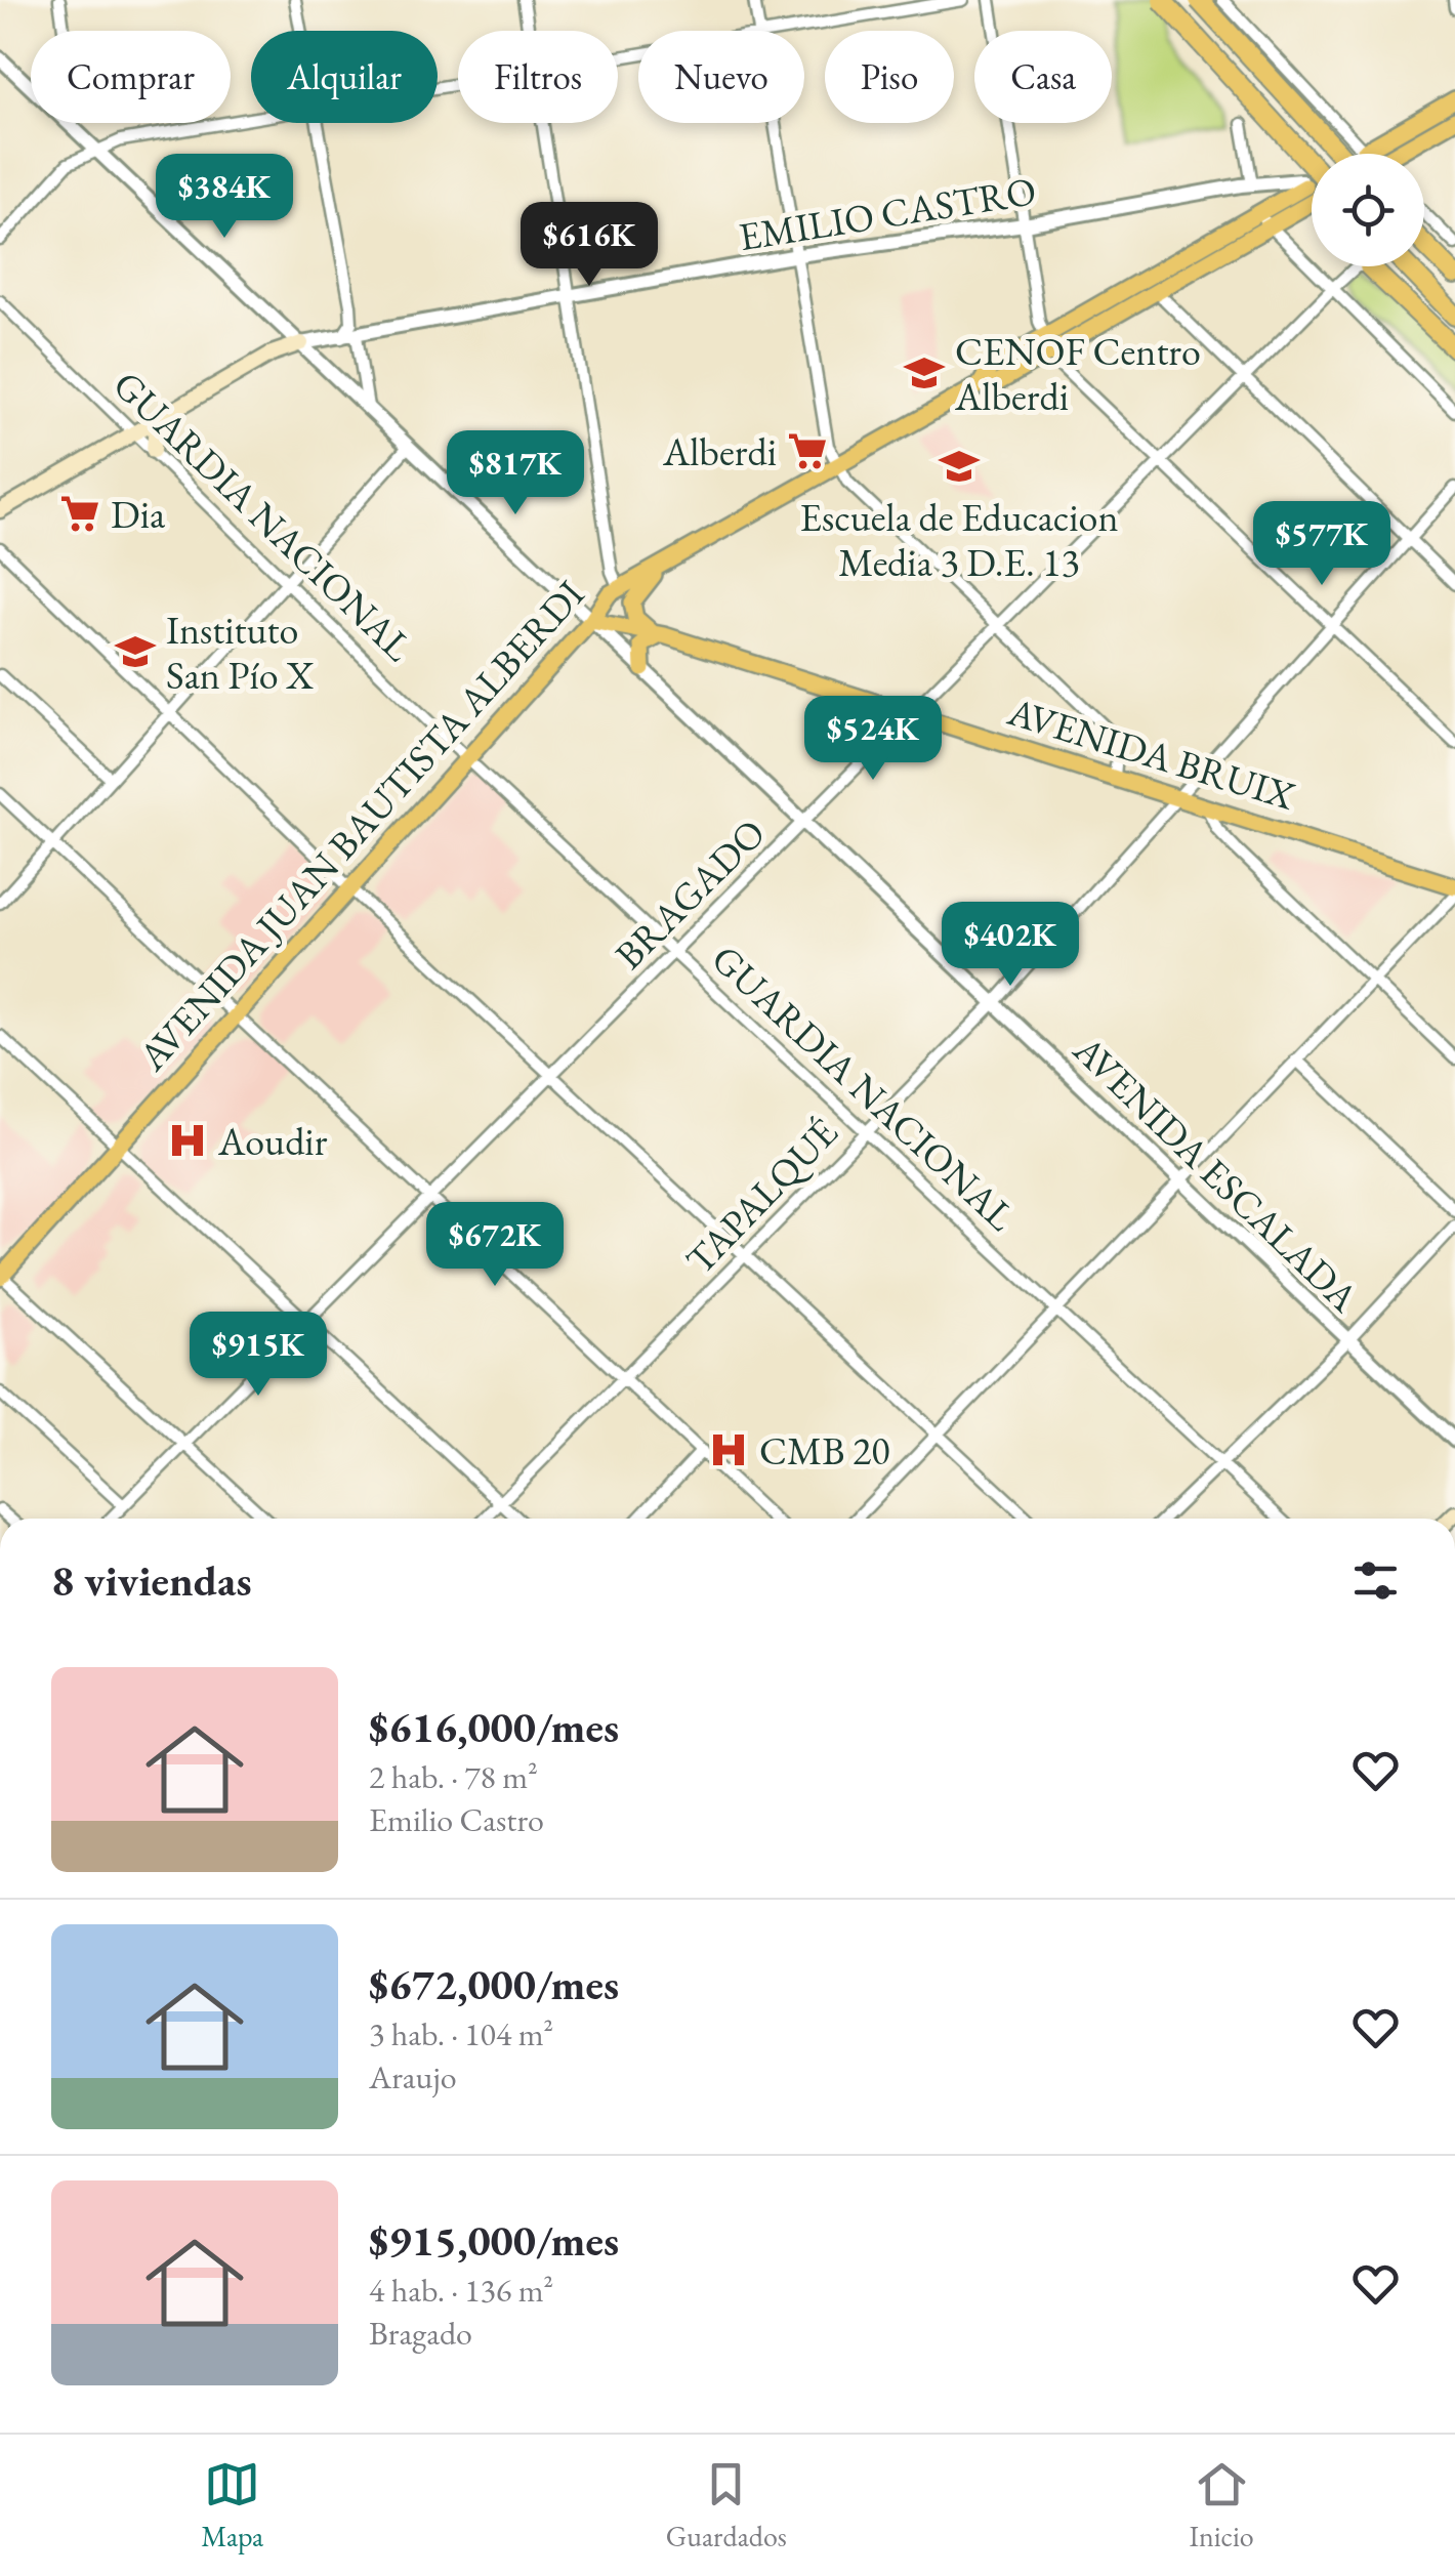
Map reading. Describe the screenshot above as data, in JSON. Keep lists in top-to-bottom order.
{
  "streets": {
    "main road": ["AVENIDA BRUIX", "AVENIDA JUAN BAUTISTA ALBERDI"],
    "street": [
      "EMILIO CASTRO",
      "GUARDIA NACIONAL",
      "BRAGADO",
      "AVENIDA ESCALADA",
      "TAPALQUÉ"
    ]
  },
  "crossings": [
    ["EMILIO CASTRO", "AVENIDA ESCALADA"],
    ["GUARDIA NACIONAL", "AVENIDA JUAN BAUTISTA ALBERDI"],
    ["GUARDIA NACIONAL", "BRAGADO"],
    ["GUARDIA NACIONAL", "TAPALQUÉ"],
    ["AVENIDA BRUIX", "AVENIDA JUAN BAUTISTA ALBERDI"],
    ["AVENIDA BRUIX", "BRAGADO"],
    ["AVENIDA BRUIX", "AVENIDA ESCALADA"],
    ["AVENIDA BRUIX", "TAPALQUÉ"],
    ["AVENIDA JUAN BAUTISTA ALBERDI", "AVENIDA ESCALADA"],
    ["BRAGADO", "AVENIDA ESCALADA"],
    ["AVENIDA ESCALADA", "TAPALQUÉ"]
  ],
  "places": {
    "school or university": ["CENOF Centro Alberdi", "Escuela de Educacion Media 3 D.E. 13", "Instituto San Pío X"],
    "supermarket": ["Alberdi", "Dia"],
    "hospital": ["Aoudir", "CMB 20"]
  },
  "page": {
    "chip": [
      "Comprar",
      "Alquilar",
      "Filtros",
      "Nuevo",
      "Piso",
      "Casa"
    ],
    "price": [
      "$384K",
      "$616K",
      "$817K",
      "$577K",
      "$524K",
      "$402K",
      "$672K",
      "$915K"
    ],
    "heading": "8 viviendas",
    "list": [
      {
        "name": "$616,000/mes",
        "note": "2 hab. · 78 m² · Emilio Castro"
      },
      {
        "name": "$672,000/mes",
        "note": "3 hab. · 104 m² · Araujo"
      },
      {
        "name": "$915,000/mes",
        "note": "4 hab. · 136 m² · Bragado"
      }
    ],
    "tabs": ["Mapa", "Guardados", "Inicio"]
  }
}
